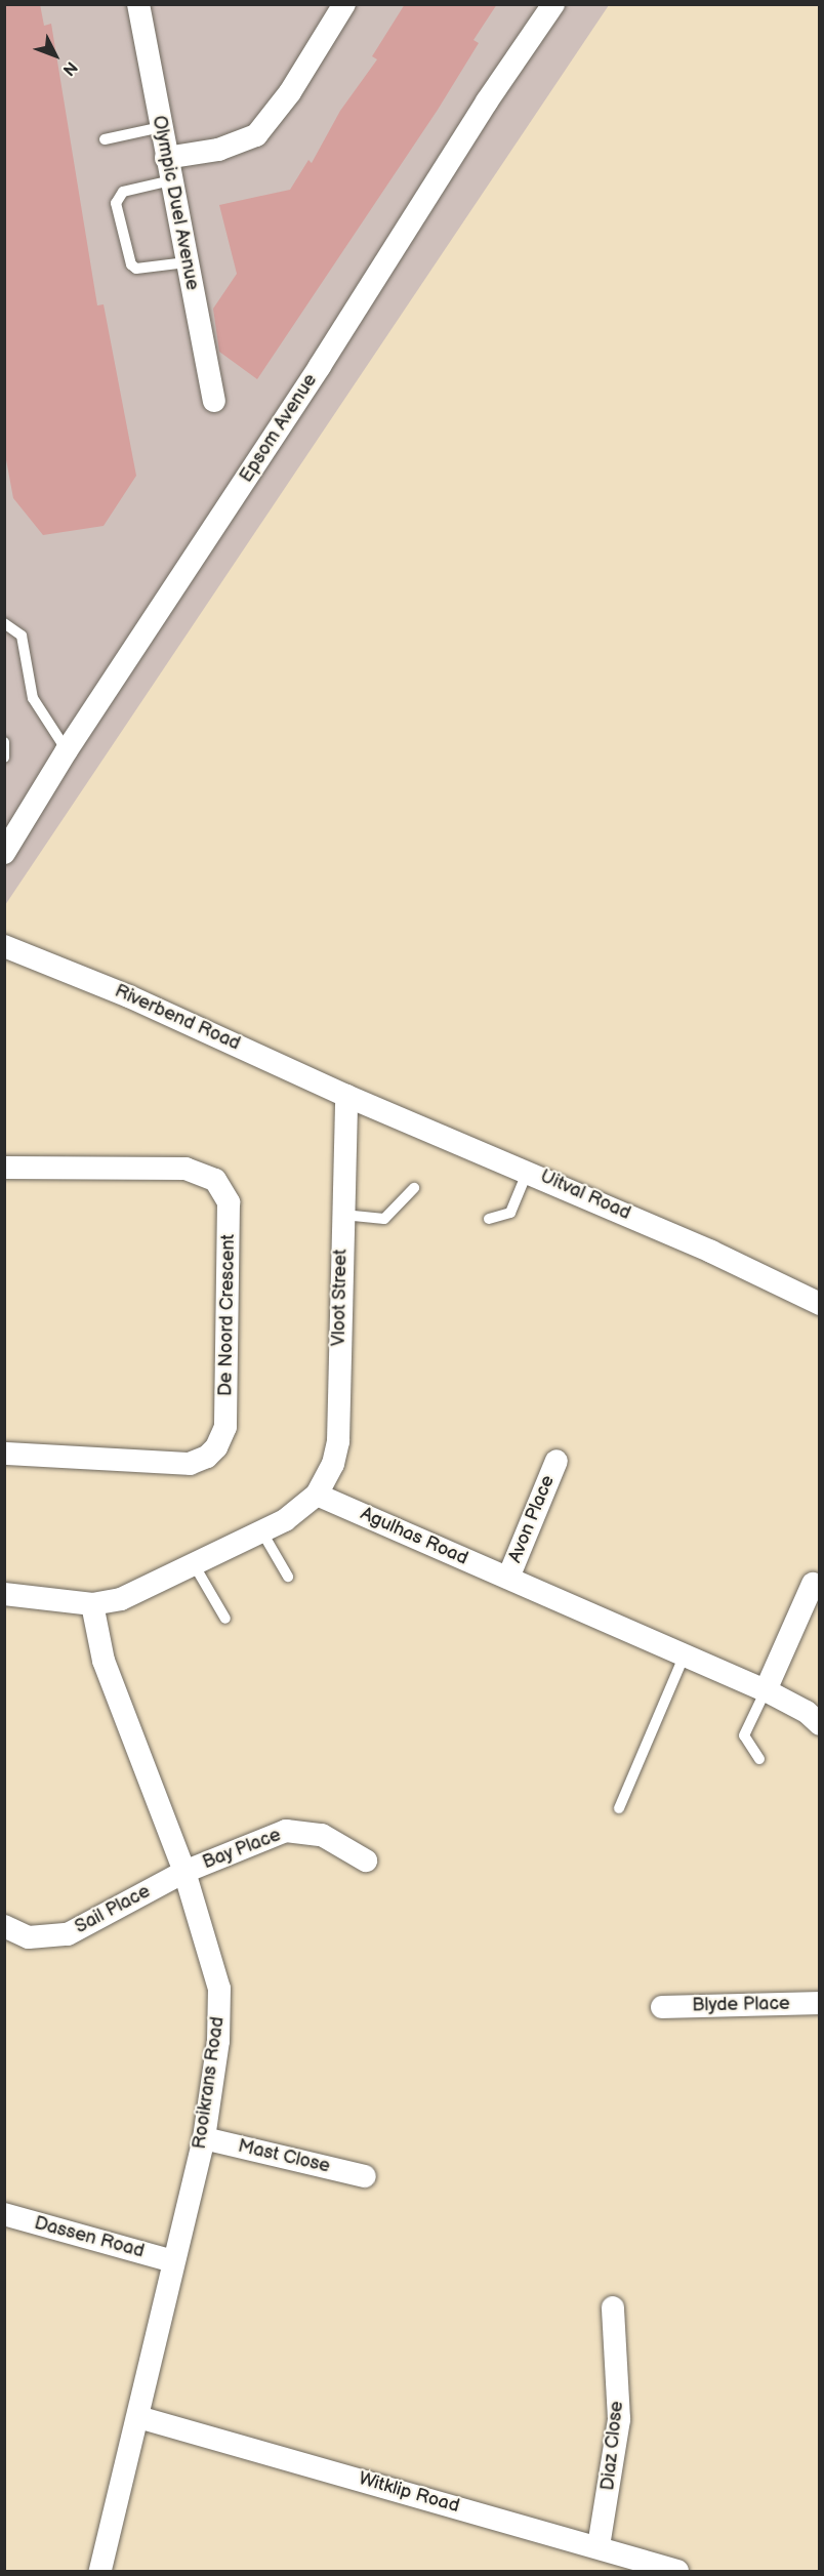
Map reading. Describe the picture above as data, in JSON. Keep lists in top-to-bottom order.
{
  "streets": {
    "street": [
      "Olympic Duel Avenue",
      "Epsom Avenue",
      "Riverbend Road",
      "Uitval Road",
      "Vloot Street",
      "De Noord Crescent",
      "Avon Place",
      "Agulhas Road",
      "Bay Place",
      "Sail Place",
      "Blyde Place",
      "Rooikrans Road",
      "Mast Close",
      "Dassen Road",
      "Diaz Close",
      "Witklip Road"
    ]
  },
  "crossings": [
    ["Riverbend Road", "Uitval Road"],
    ["Riverbend Road", "Vloot Street"],
    ["Uitval Road", "Vloot Street"],
    ["Vloot Street", "Agulhas Road"],
    ["Avon Place", "Agulhas Road"],
    ["Bay Place", "Sail Place"],
    ["Bay Place", "Rooikrans Road"],
    ["Sail Place", "Rooikrans Road"],
    ["Rooikrans Road", "Mast Close"],
    ["Rooikrans Road", "Dassen Road"],
    ["Rooikrans Road", "Witklip Road"],
    ["Diaz Close", "Witklip Road"]
  ],
  "north": "bottom right"
}
